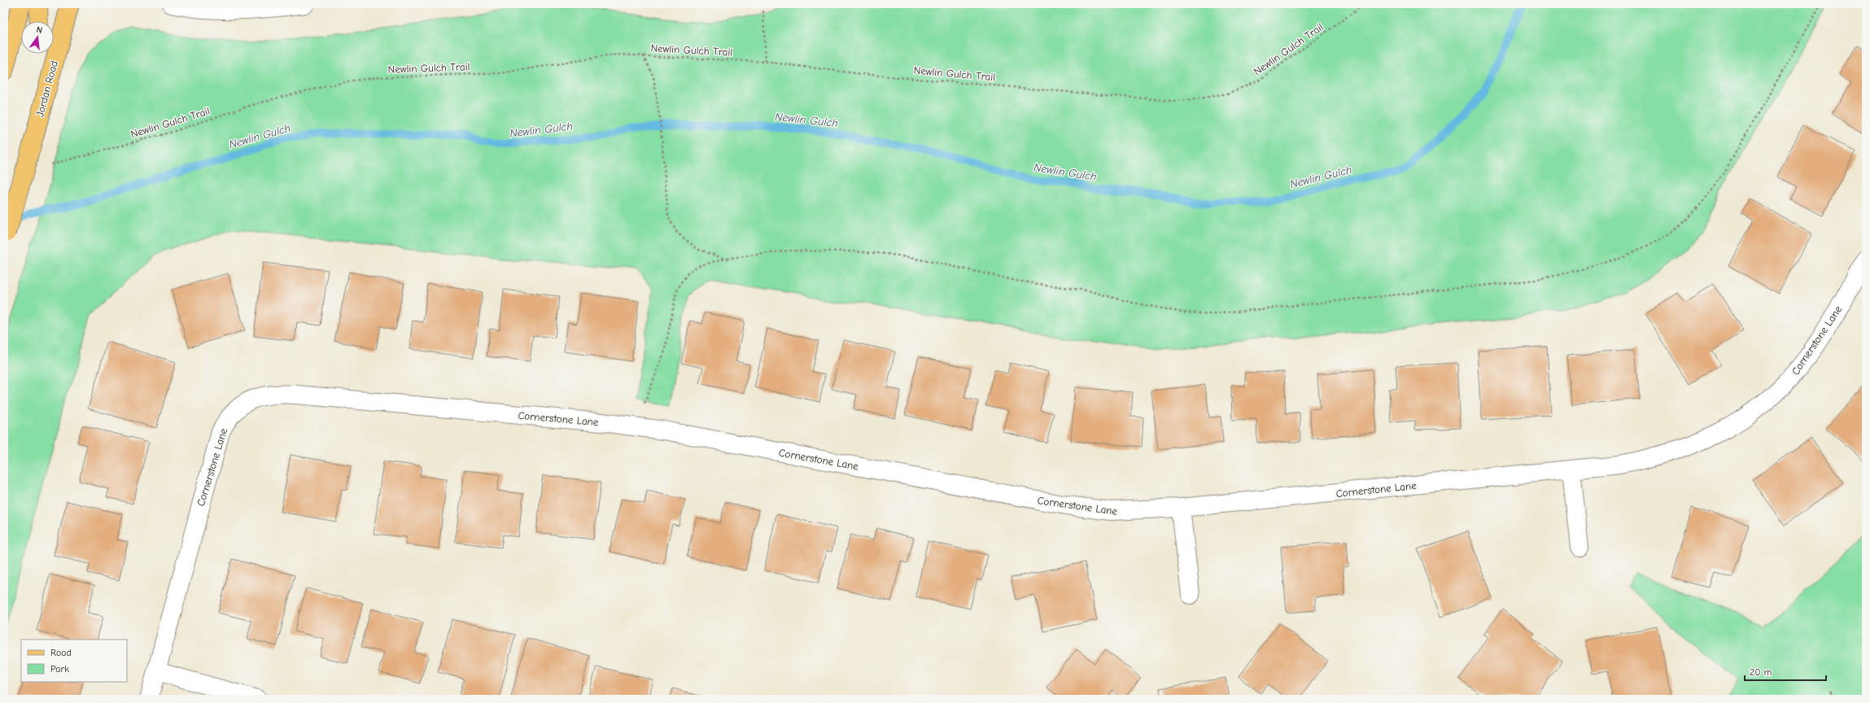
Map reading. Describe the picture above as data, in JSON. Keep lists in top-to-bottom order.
{
  "streets": {
    "main road": ["Jordan Road"],
    "street": ["Cornerstone Lane"],
    "path": ["Newlin Gulch Trail"]
  },
  "water": ["Newlin Gulch"],
  "legend": ["Road", "Park"],
  "scale_bar": "20 m",
  "north": "top"
}
